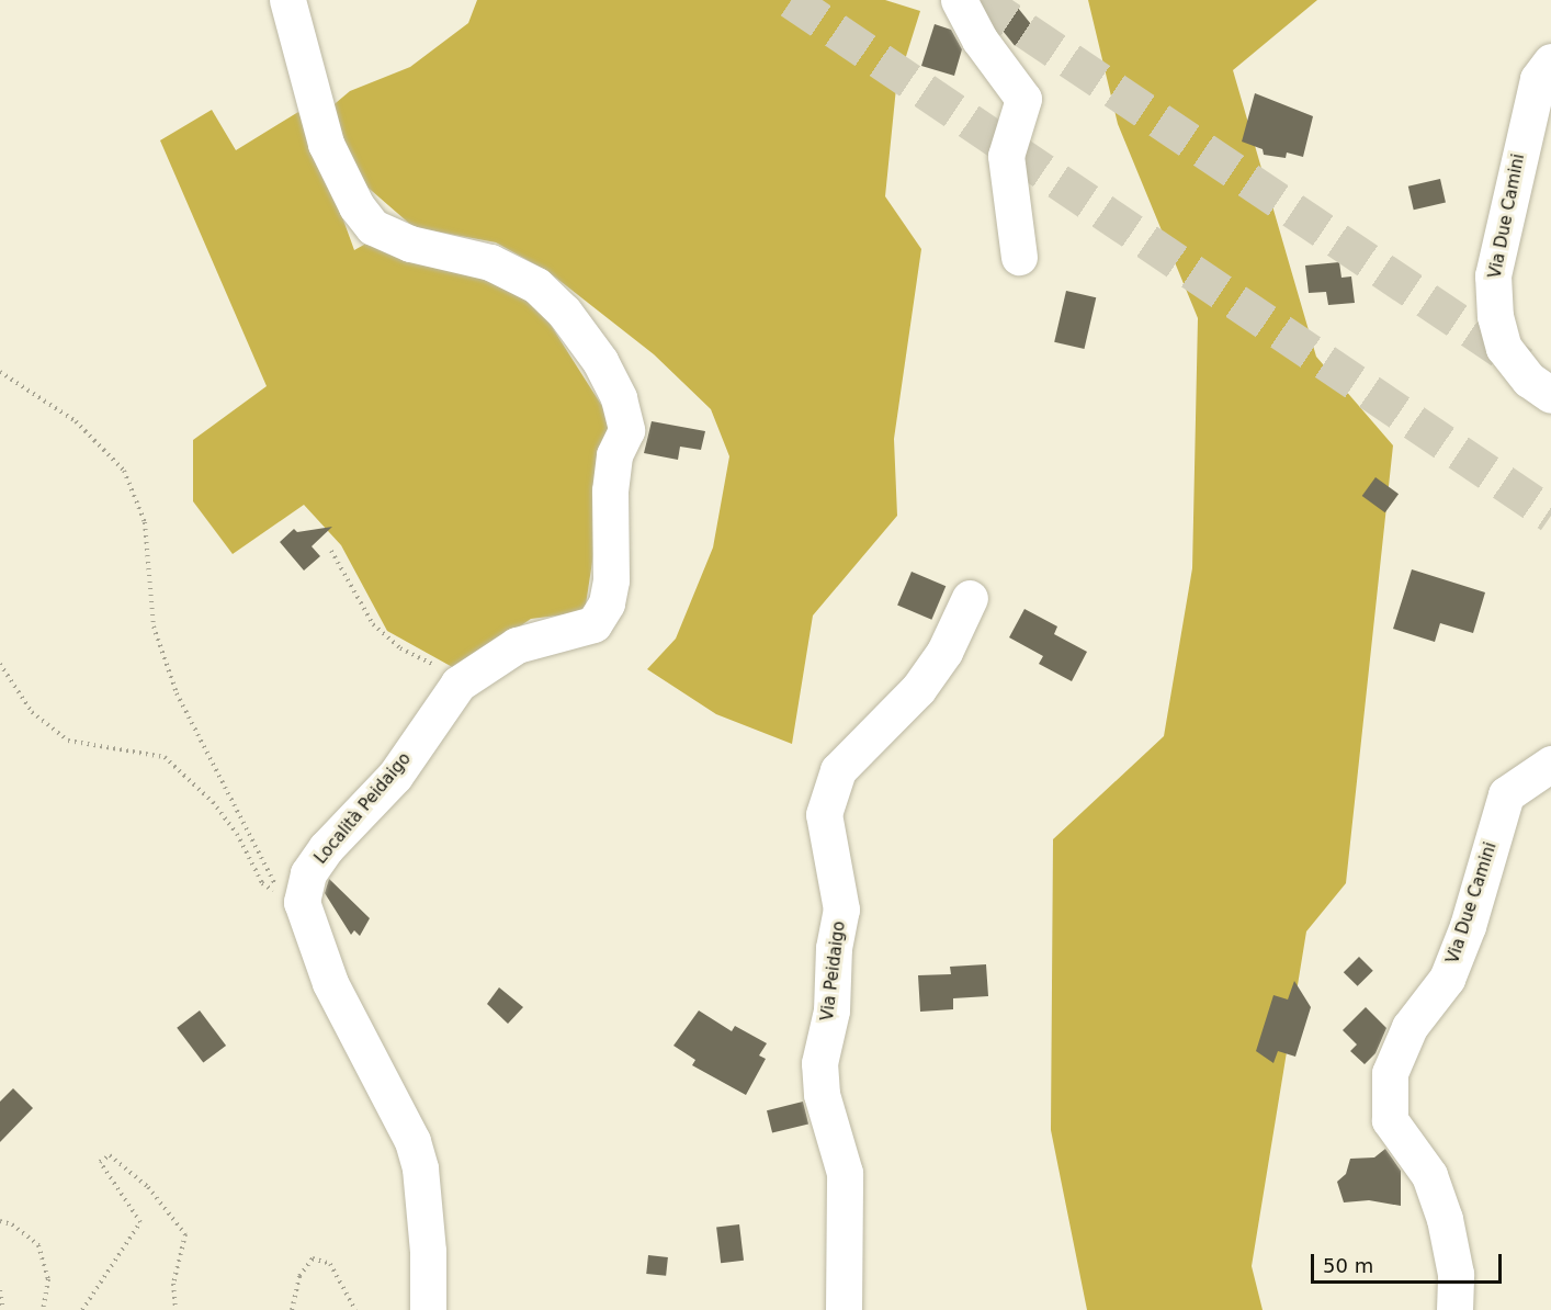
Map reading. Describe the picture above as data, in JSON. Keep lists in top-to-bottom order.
{
  "streets": {
    "street": ["Via Due Camini", "Località Peidaigo", "Via Peidaigo"]
  },
  "scale_bar": "50 m"
}
